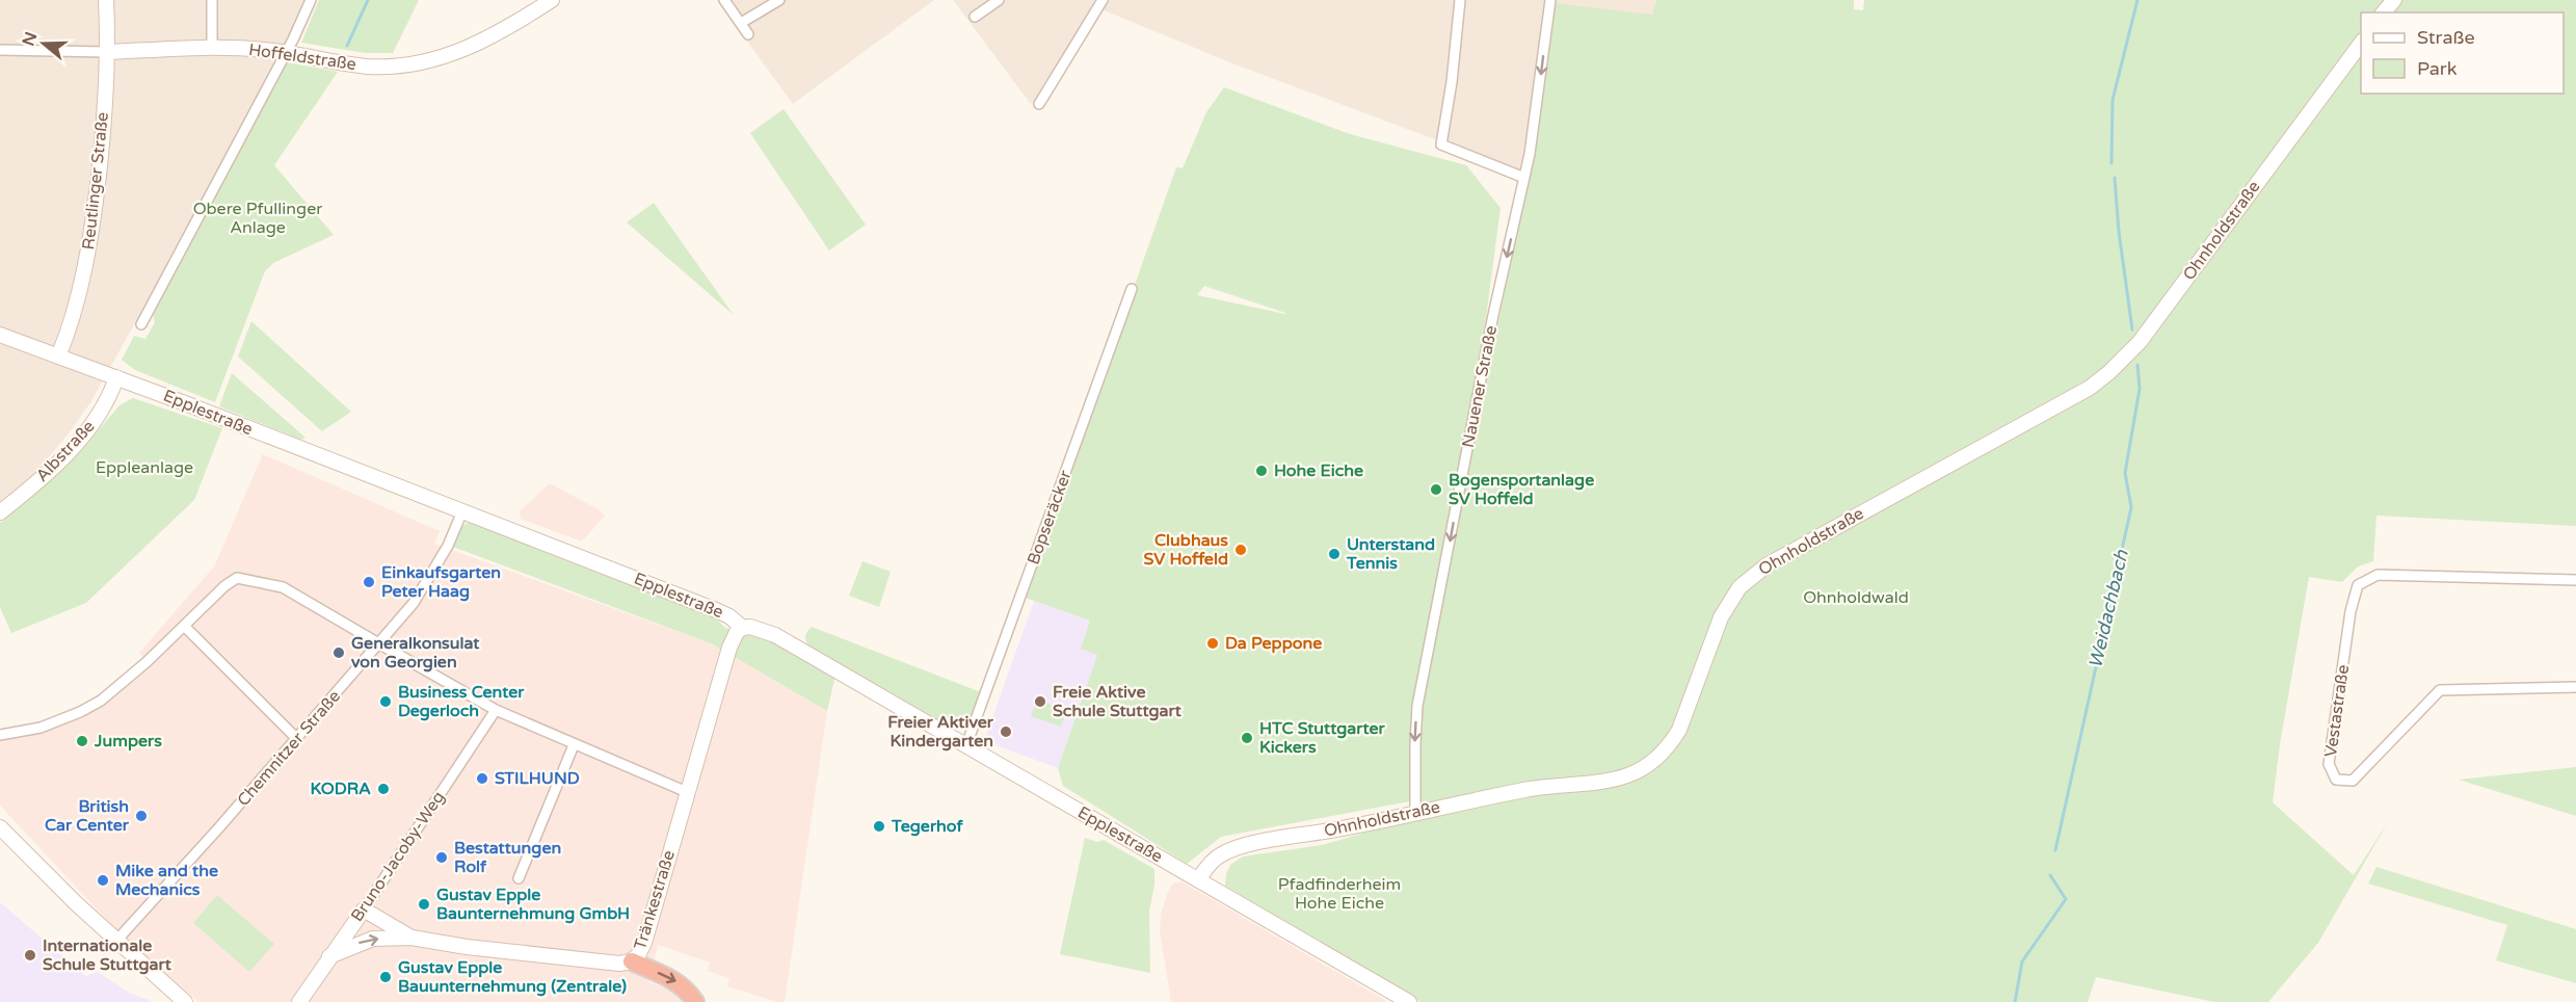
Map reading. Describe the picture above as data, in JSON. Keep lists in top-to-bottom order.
{
  "streets": {
    "main road": [
      "Hoffeldstraße",
      "Reutlinger Straße",
      "Ohnholdstraße",
      "Epplestraße",
      "Albstraße",
      "Bruno-Jacoby-Weg",
      "Tränkestraße"
    ],
    "street": [
      "Nauener Straße",
      "Bopseräcker",
      "Vestastraße",
      "Chemnitzer Straße"
    ]
  },
  "crossings": [
    ["Hoffeldstraße", "Reutlinger Straße"],
    ["Reutlinger Straße", "Epplestraße"],
    ["Ohnholdstraße", "Nauener Straße"],
    ["Ohnholdstraße", "Epplestraße"],
    ["Epplestraße", "Albstraße"],
    ["Epplestraße", "Bopseräcker"],
    ["Epplestraße", "Chemnitzer Straße"],
    ["Epplestraße", "Tränkestraße"],
    ["Bruno-Jacoby-Weg", "Tränkestraße"]
  ],
  "one_way": ["Nauener Straße"],
  "water": ["Weidachbach"],
  "parks": [
    "Obere Pfullinger Anlage",
    "Eppleanlage",
    "Ohnholdwald",
    "Pfadfinderheim Hohe Eiche"
  ],
  "places": [
    "Hohe Eiche",
    "Bogensportanlage SV Hoffeld",
    "Clubhaus SV Hoffeld",
    "Unterstand Tennis",
    "Einkaufsgarten Peter Haag",
    "Da Peppone",
    "Generalkonsulat von Georgien",
    "Business Center Degerloch",
    "Freie Aktive Schule Stuttgart",
    "Freier Aktiver Kindergarten",
    "HTC Stuttgarter Kickers",
    "Jumpers",
    "STILHUND",
    "KODRA",
    "British Car Center",
    "Tegerhof",
    "Bestattungen Rolf",
    "Mike and the Mechanics",
    "Gustav Epple Baunternehmung GmbH",
    "Internationale Schule Stuttgart",
    "Gustav Epple Bauunternehmung (Zentrale)"
  ],
  "legend": ["Straße", "Park"],
  "north": "left"
}
